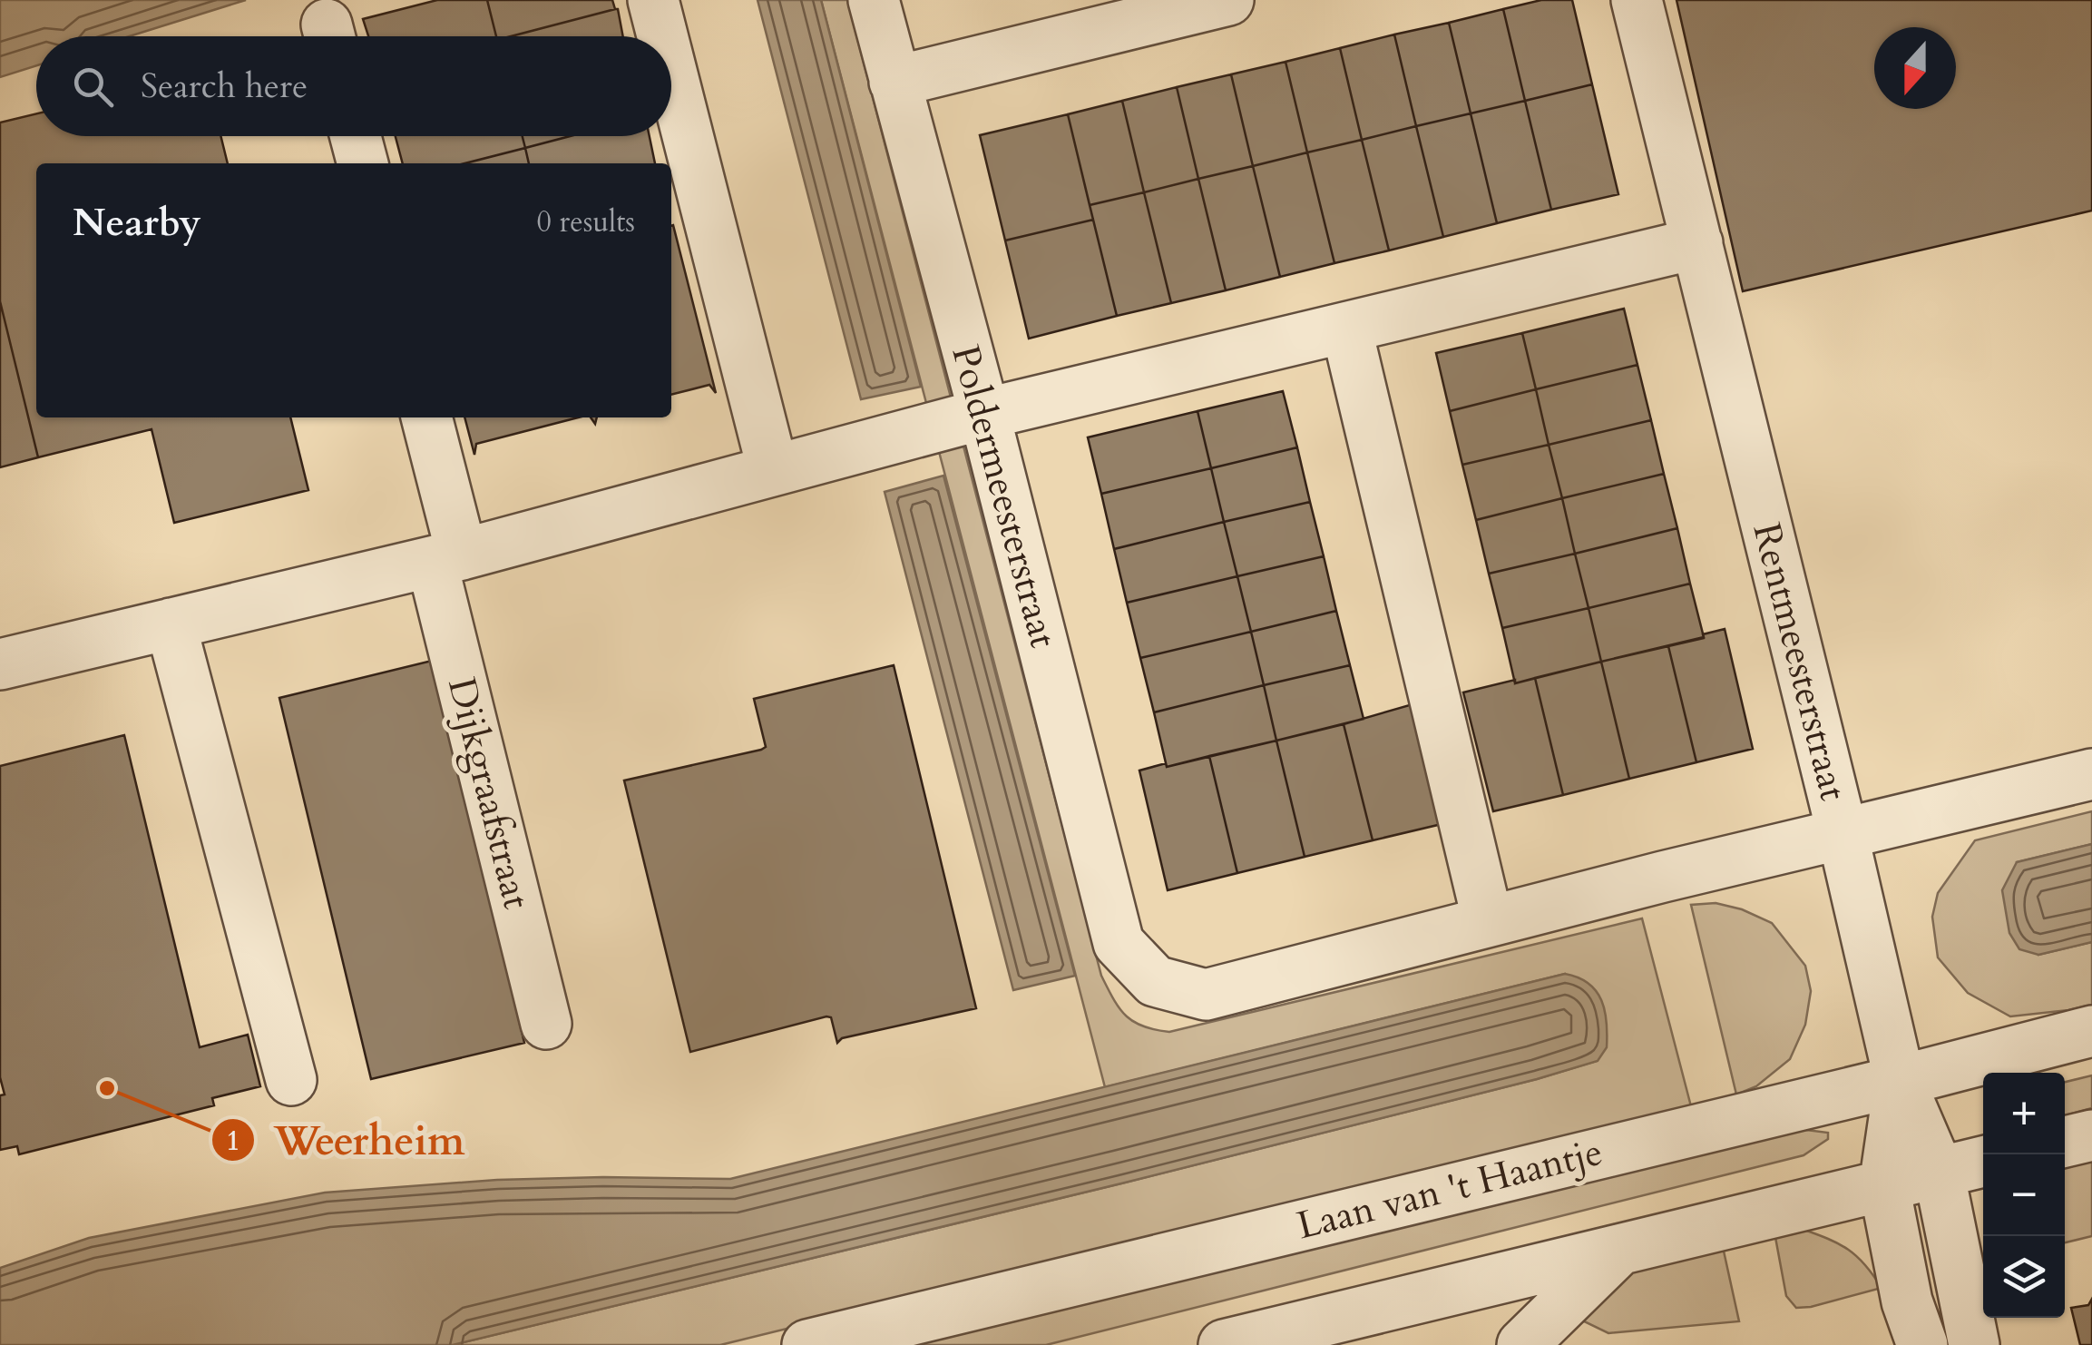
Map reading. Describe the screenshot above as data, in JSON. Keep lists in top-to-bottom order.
{
  "streets": {
    "street": [
      "Poldermeesterstraat",
      "Rentmeesterstraat",
      "Dijkgraafstraat",
      "Laan van 't Haantje"
    ]
  },
  "crossings": [
    ["Rentmeesterstraat", "Laan van 't Haantje"]
  ],
  "places": ["Weerheim"],
  "north": "bottom",
  "page": {
    "search": "Search here",
    "heading": ["Nearby", "0 results"],
    "map_buttons": ["+", "−"]
  }
}
